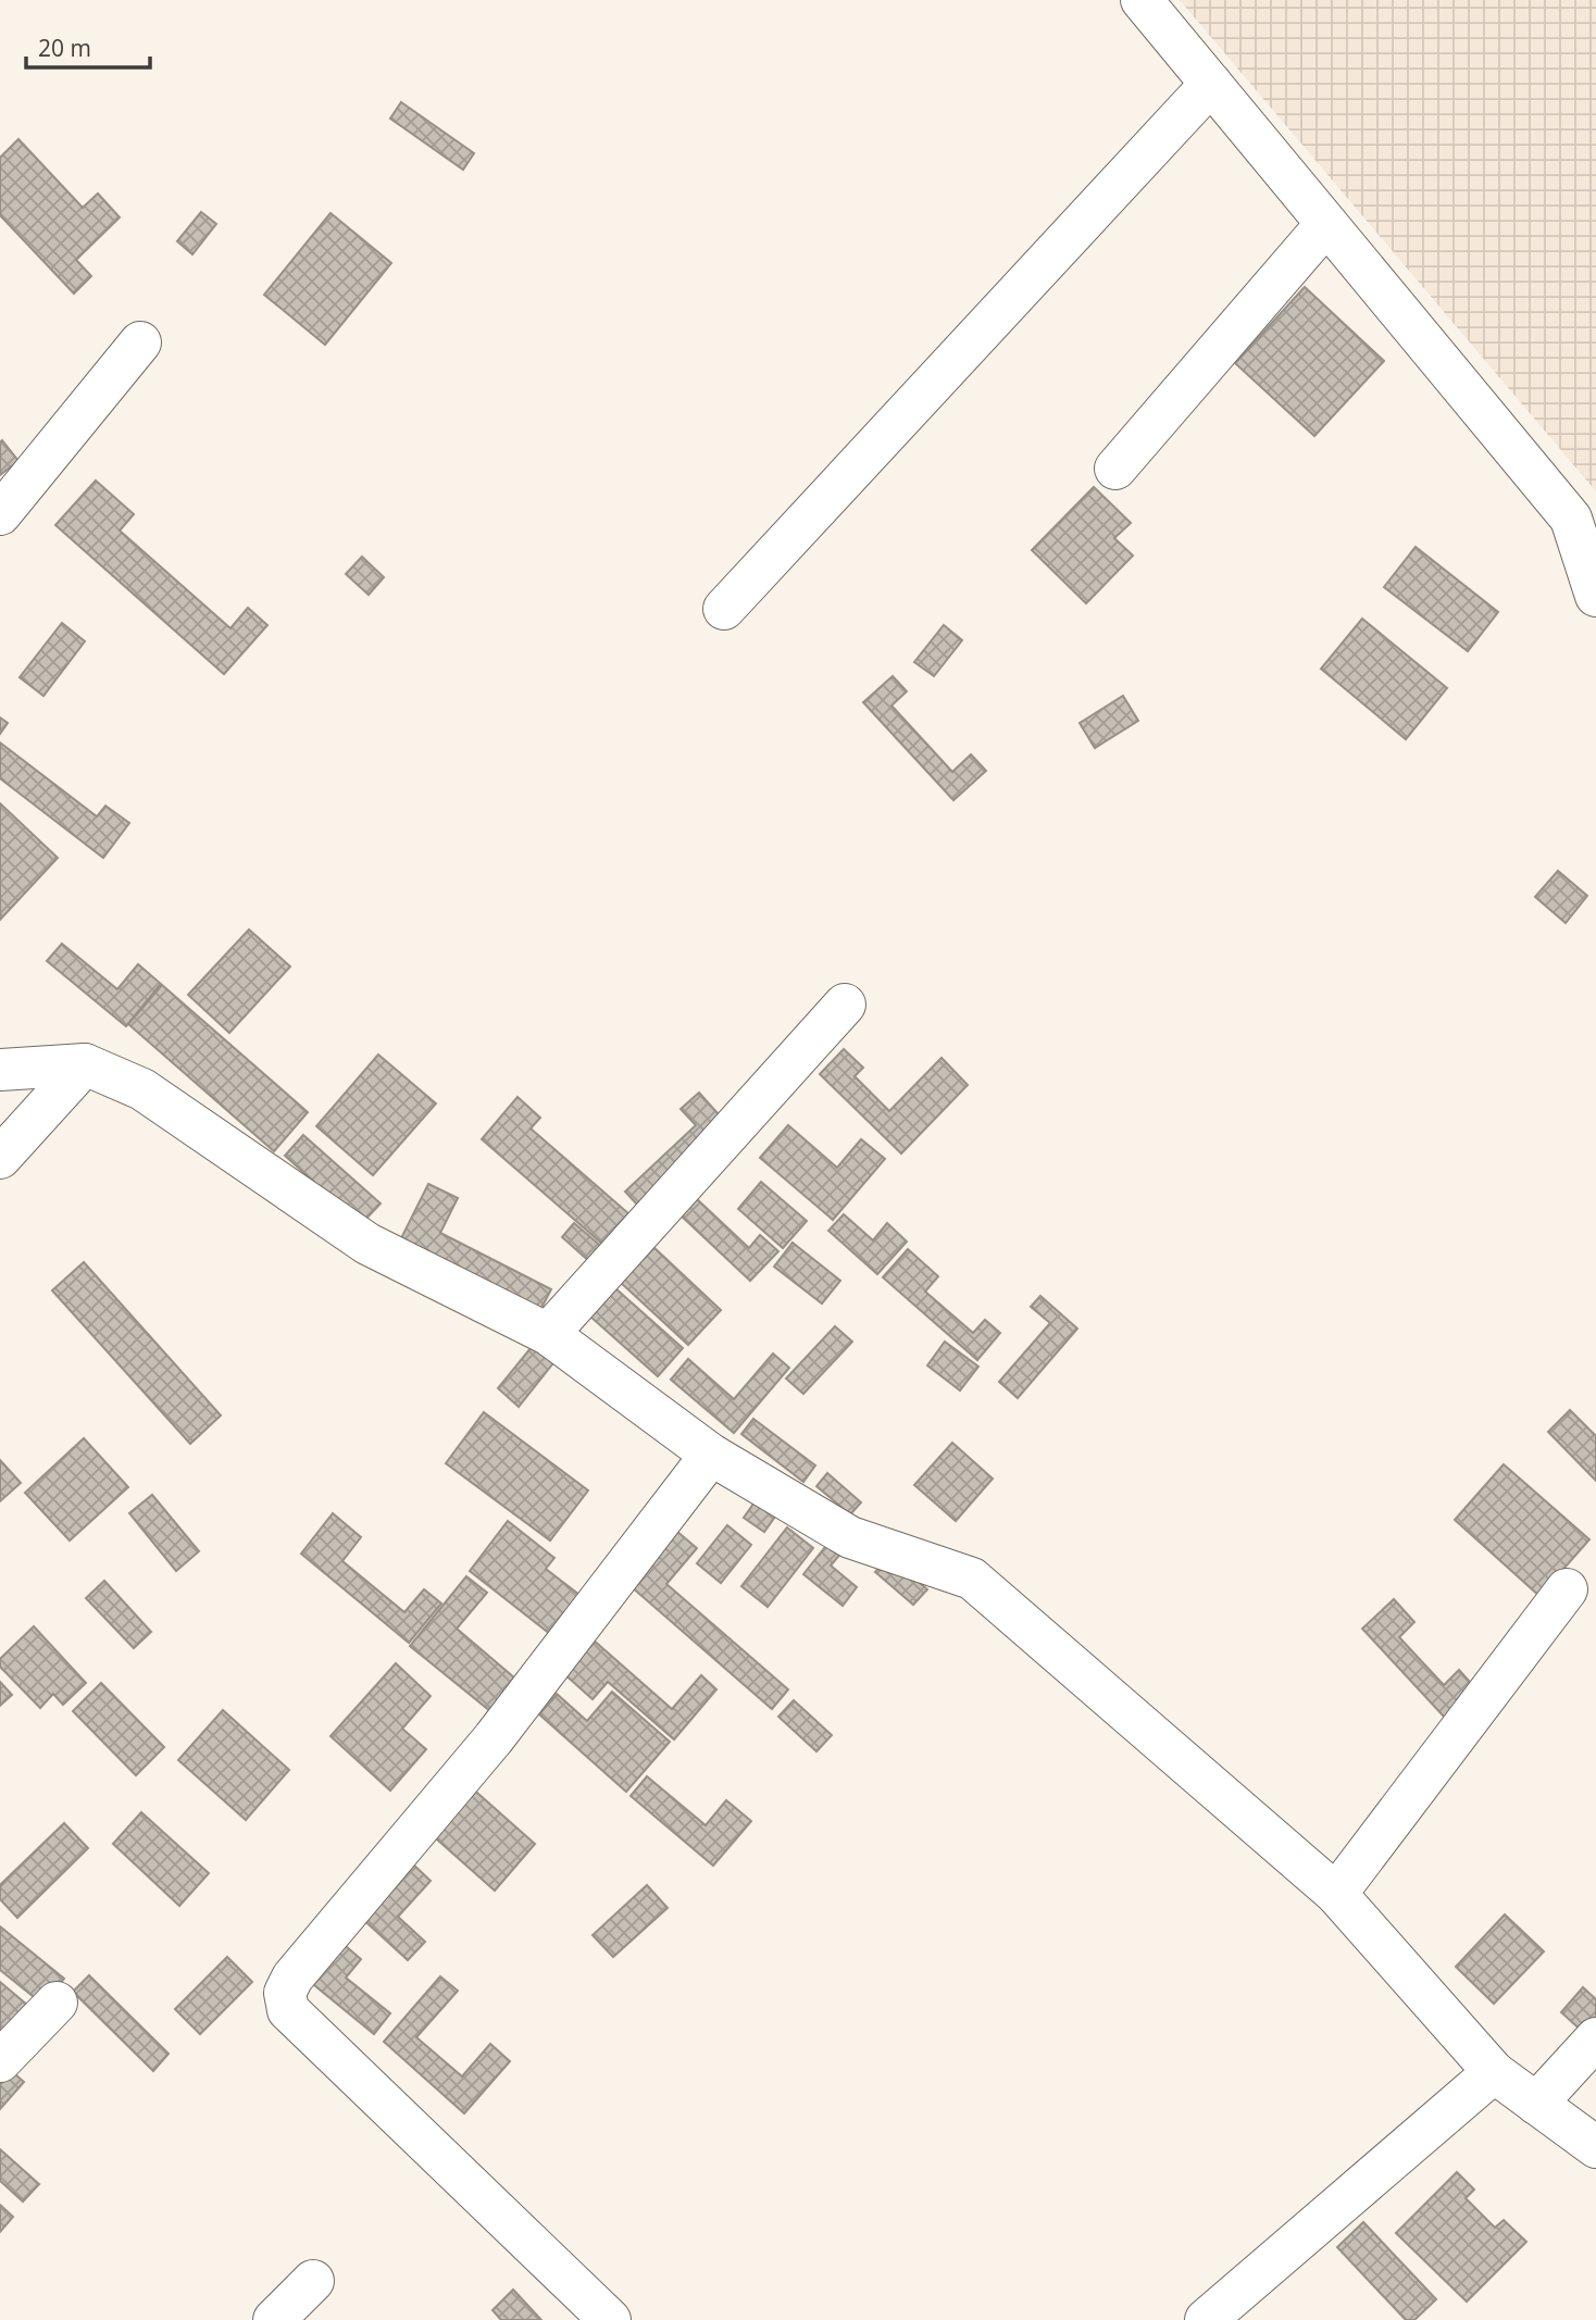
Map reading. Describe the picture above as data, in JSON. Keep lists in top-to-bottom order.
{
  "scale_bar": "20 m"
}
